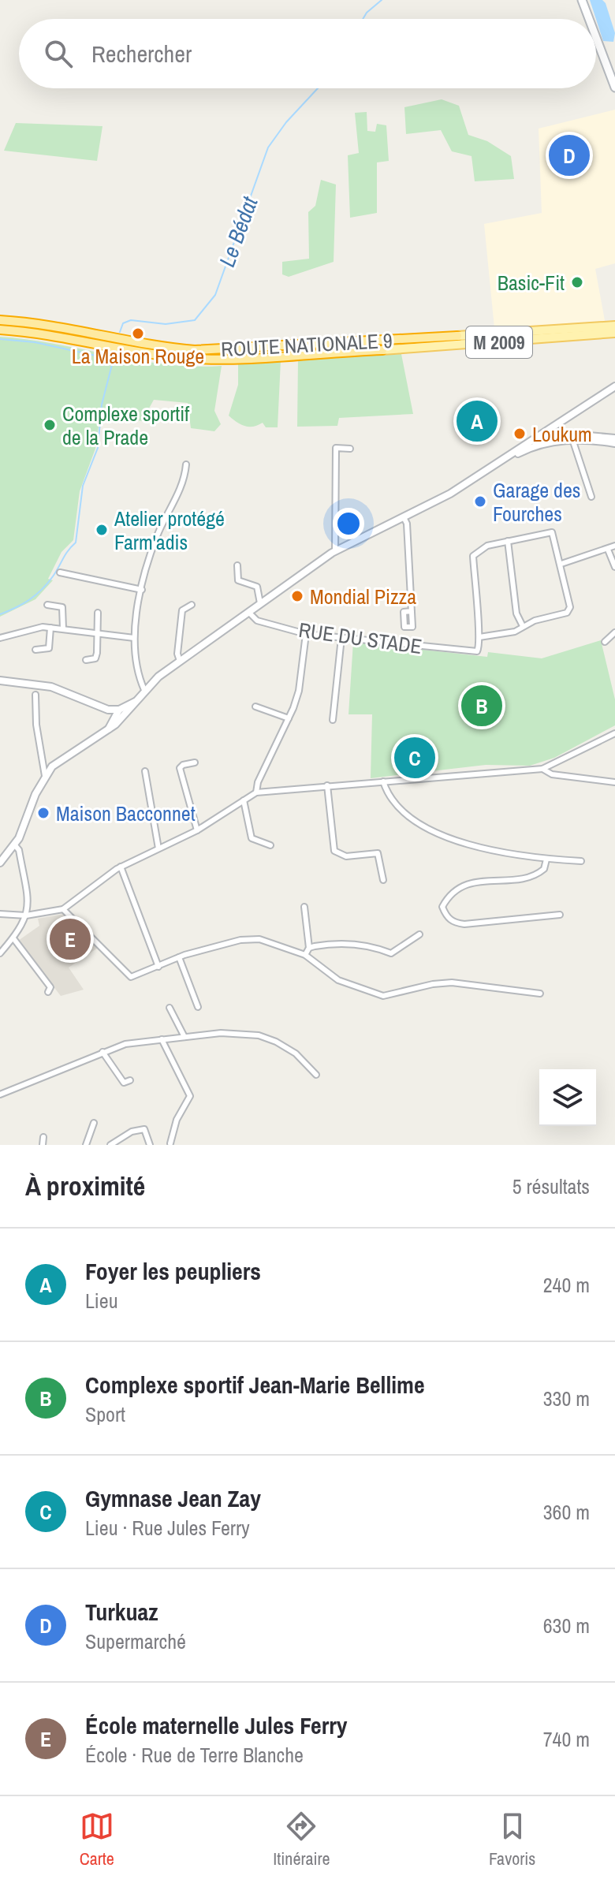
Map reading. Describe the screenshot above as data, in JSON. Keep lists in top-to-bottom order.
{
  "streets": {
    "highway": ["M 2009", "ROUTE NATIONALE 9"],
    "street": ["RUE DU STADE"]
  },
  "crossings": [
    ["M 2009", "ROUTE NATIONALE 9"]
  ],
  "water": ["Le Bédat"],
  "places": [
    "Basic-Fit",
    "La Maison Rouge",
    "Complexe sportif de la Prade",
    "Loukum",
    "Garage des Fourches",
    "Atelier protégé Farm'adis",
    "Mondial Pizza",
    "Maison Bacconnet"
  ],
  "page": {
    "search": "Rechercher",
    "pins": [
      "D",
      "A",
      "B",
      "C",
      "E"
    ],
    "heading": ["À proximité", "5 résultats"],
    "list": [
      {
        "mark": "A",
        "name": "Foyer les peupliers",
        "note": "Lieu",
        "value": "240 m"
      },
      {
        "mark": "B",
        "name": "Complexe sportif Jean-Marie Bellime",
        "note": "Sport",
        "value": "330 m"
      },
      {
        "mark": "C",
        "name": "Gymnase Jean Zay",
        "note": "Lieu · Rue Jules Ferry",
        "value": "360 m"
      },
      {
        "mark": "D",
        "name": "Turkuaz",
        "note": "Supermarché",
        "value": "630 m"
      },
      {
        "mark": "E",
        "name": "École maternelle Jules Ferry",
        "note": "École · Rue de Terre Blanche",
        "value": "740 m"
      }
    ],
    "nav": ["Carte", "Itinéraire", "Favoris"]
  }
}
